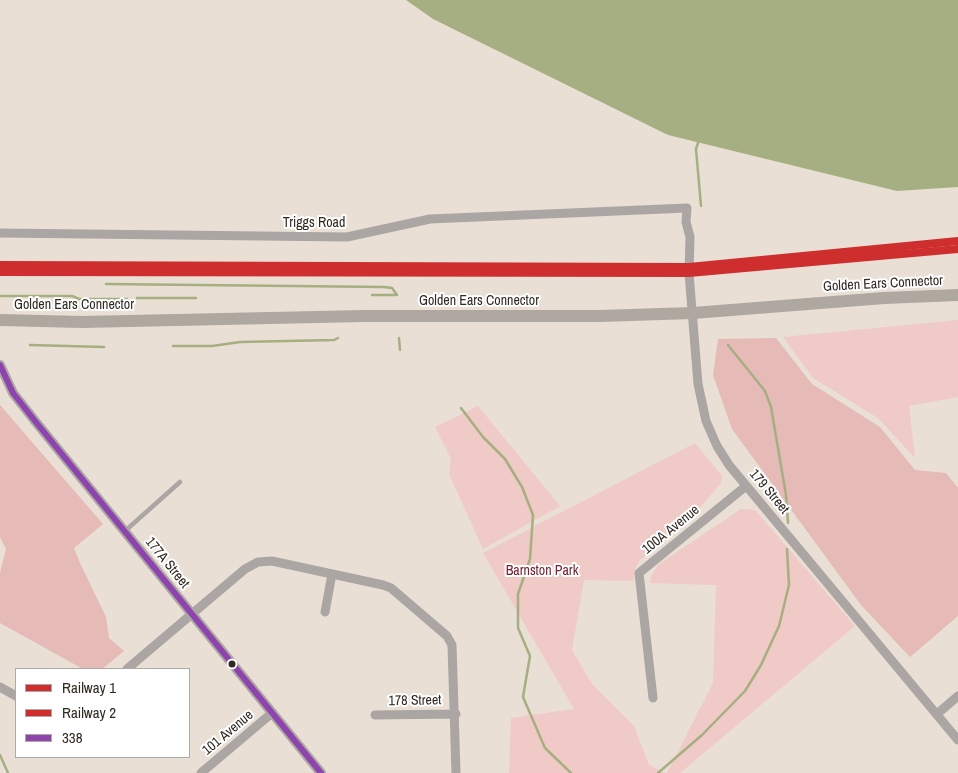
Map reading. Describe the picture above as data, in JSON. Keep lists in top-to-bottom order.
{
  "streets": {
    "main road": ["Golden Ears Connector"],
    "street": [
      "Triggs Road",
      "179 Street",
      "100A Avenue",
      "177A Street",
      "178 Street",
      "101 Avenue"
    ]
  },
  "crossings": [
    ["Triggs Road", "179 Street"],
    ["Golden Ears Connector", "179 Street"],
    ["179 Street", "100A Avenue"],
    ["177A Street", "101 Avenue"]
  ],
  "parks": ["Barnston Park"],
  "lines": ["rail line 1", "rail line 2", "transit line 338"],
  "legend": ["Railway 1", "Railway 2", "338"]
}
